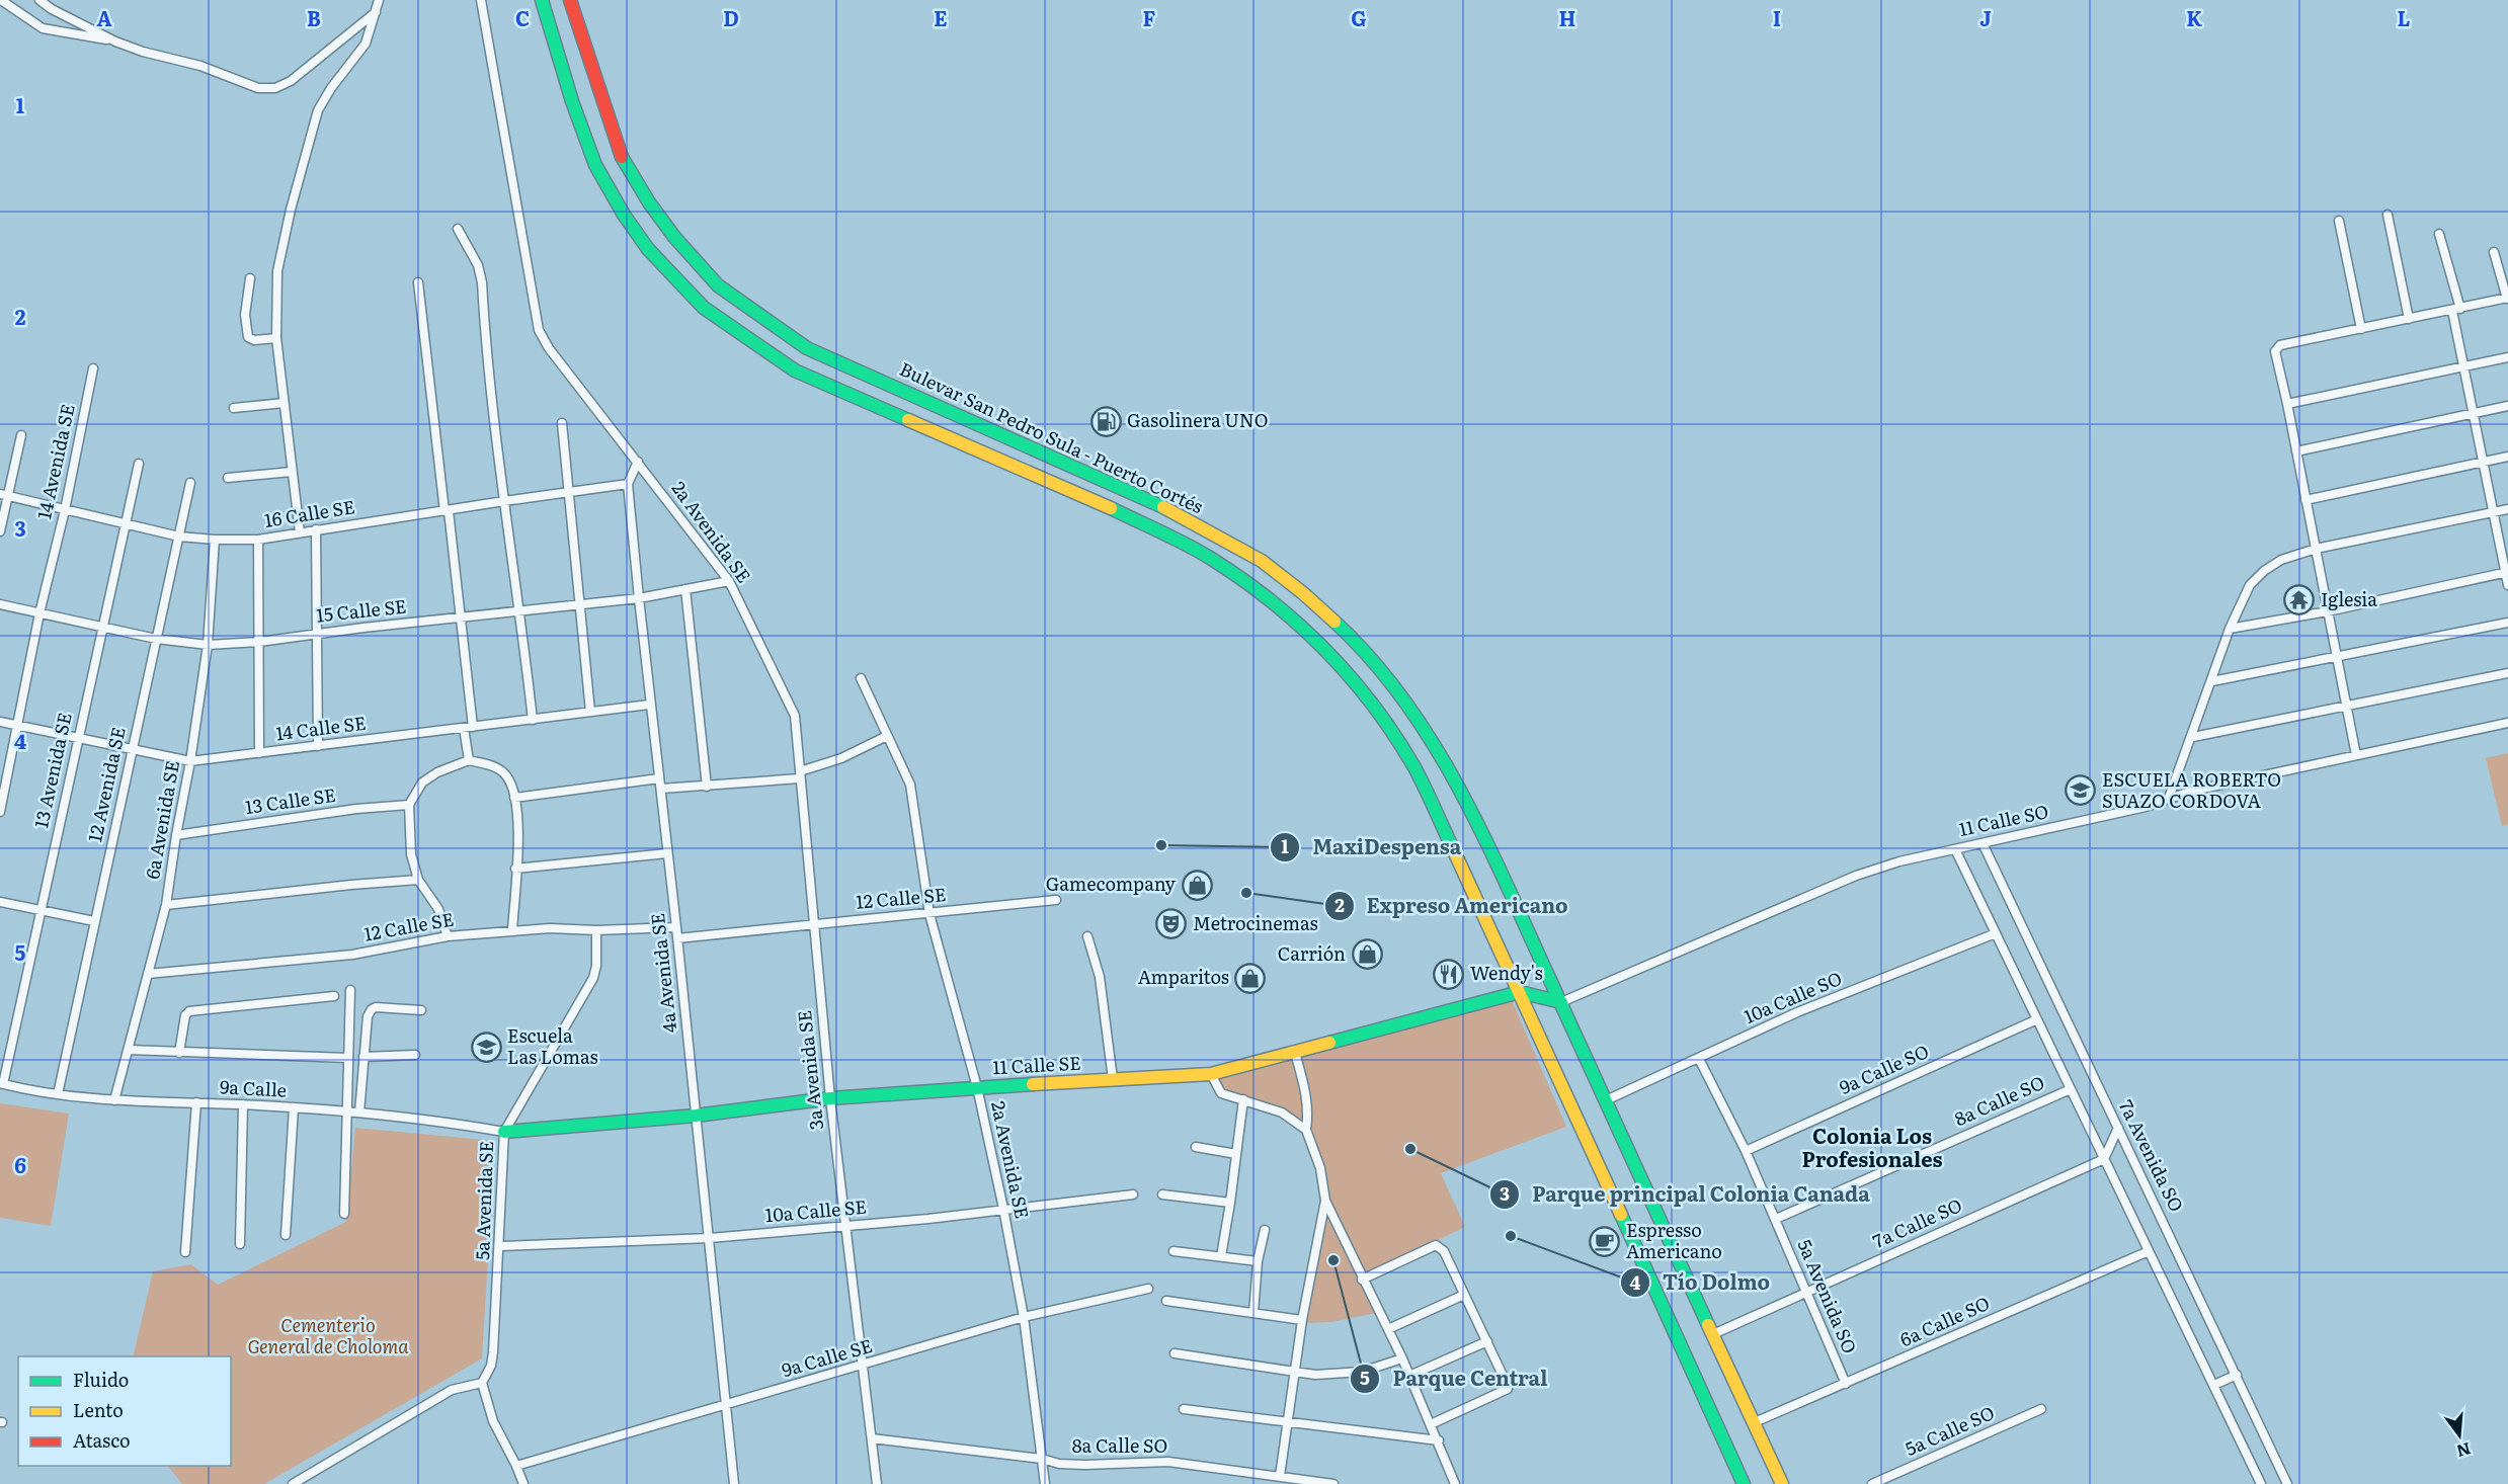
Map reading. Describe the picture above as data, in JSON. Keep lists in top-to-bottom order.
{
  "streets": {
    "main road": ["Bulevar San Pedro Sula - Puerto Cortés", "11 Calle SE"],
    "street": [
      "14 Avenida SE",
      "16 Calle SE",
      "2a Avenida SE",
      "15 Calle SE",
      "14 Calle SE",
      "13 Avenida SE",
      "12 Avenida SE",
      "13 Calle SE",
      "6a Avenida SE",
      "11 Calle SO",
      "12 Calle SE",
      "4a Avenida SE",
      "10a Calle SO",
      "3a Avenida SE",
      "9a Calle SO",
      "9a Calle",
      "8a Calle SO",
      "7a Avenida SO",
      "5a Avenida SE",
      "10a Calle SE",
      "7a Calle SO",
      "5a Avenida SO",
      "6a Calle SO",
      "9a Calle SE",
      "5a Calle SO"
    ]
  },
  "crossings": [
    ["Bulevar San Pedro Sula - Puerto Cortés", "11 Calle SO"],
    ["Bulevar San Pedro Sula - Puerto Cortés", "10a Calle SO"],
    ["Bulevar San Pedro Sula - Puerto Cortés", "11 Calle SE"],
    ["Bulevar San Pedro Sula - Puerto Cortés", "7a Calle SO"],
    ["Bulevar San Pedro Sula - Puerto Cortés", "6a Calle SO"],
    ["14 Avenida SE", "16 Calle SE"],
    ["14 Avenida SE", "15 Calle SE"],
    ["14 Avenida SE", "14 Calle SE"],
    ["16 Calle SE", "13 Avenida SE"],
    ["16 Calle SE", "12 Avenida SE"],
    ["16 Calle SE", "6a Avenida SE"],
    ["16 Calle SE", "4a Avenida SE"],
    ["2a Avenida SE", "15 Calle SE"],
    ["2a Avenida SE", "12 Calle SE"],
    ["2a Avenida SE", "4a Avenida SE"],
    ["2a Avenida SE", "11 Calle SE"],
    ["2a Avenida SE", "3a Avenida SE"],
    ["2a Avenida SE", "8a Calle SO"],
    ["2a Avenida SE", "10a Calle SE"],
    ["2a Avenida SE", "9a Calle SE"],
    ["15 Calle SE", "13 Avenida SE"],
    ["15 Calle SE", "12 Avenida SE"],
    ["15 Calle SE", "6a Avenida SE"],
    ["15 Calle SE", "4a Avenida SE"],
    ["14 Calle SE", "13 Avenida SE"],
    ["14 Calle SE", "12 Avenida SE"],
    ["14 Calle SE", "6a Avenida SE"],
    ["14 Calle SE", "4a Avenida SE"],
    ["13 Avenida SE", "9a Calle"],
    ["12 Avenida SE", "9a Calle"],
    ["13 Calle SE", "6a Avenida SE"],
    ["6a Avenida SE", "12 Calle SE"],
    ["6a Avenida SE", "9a Calle"],
    ["11 Calle SO", "11 Calle SE"],
    ["11 Calle SO", "7a Avenida SO"],
    ["12 Calle SE", "4a Avenida SE"],
    ["12 Calle SE", "3a Avenida SE"],
    ["12 Calle SE", "5a Avenida SE"],
    ["4a Avenida SE", "11 Calle SE"],
    ["4a Avenida SE", "10a Calle SE"],
    ["4a Avenida SE", "9a Calle SE"],
    ["10a Calle SO", "5a Avenida SO"],
    ["11 Calle SE", "3a Avenida SE"],
    ["11 Calle SE", "9a Calle"],
    ["11 Calle SE", "5a Avenida SE"],
    ["3a Avenida SE", "8a Calle SO"],
    ["3a Avenida SE", "10a Calle SE"],
    ["3a Avenida SE", "9a Calle SE"],
    ["9a Calle SO", "5a Avenida SO"],
    ["9a Calle", "5a Avenida SE"],
    ["8a Calle SO", "5a Avenida SO"],
    ["5a Avenida SE", "10a Calle SE"],
    ["7a Calle SO", "5a Avenida SO"],
    ["5a Avenida SO", "6a Calle SO"]
  ],
  "districts": ["Colonia Los Profesionales"],
  "parks": ["Cementerio General de Choloma"],
  "places": {
    "fuel station": ["Gasolinera UNO"],
    "temple": ["Iglesia"],
    "school or university": ["ESCUELA ROBERTO SUAZO CORDOVA", "Escuela Las Lomas"],
    "other": [
      "MaxiDespensa",
      "Expreso Americano",
      "Parque principal Colonia Canada",
      "Tío Dolmo",
      "Parque Central"
    ],
    "shop": ["Gamecompany", "Carrión", "Amparitos"],
    "theatre": ["Metrocinemas"],
    "restaurant": ["Wendy's"],
    "cafe": ["Espresso Americano"]
  },
  "legend": ["Fluido", "Lento", "Atasco"],
  "north": "bottom",
  "grid": {
    "columns": [
      "A",
      "B",
      "C",
      "D",
      "E",
      "F",
      "G",
      "H",
      "I",
      "J",
      "K",
      "L"
    ],
    "rows": [
      "1",
      "2",
      "3",
      "4",
      "5",
      "6"
    ]
  }
}
